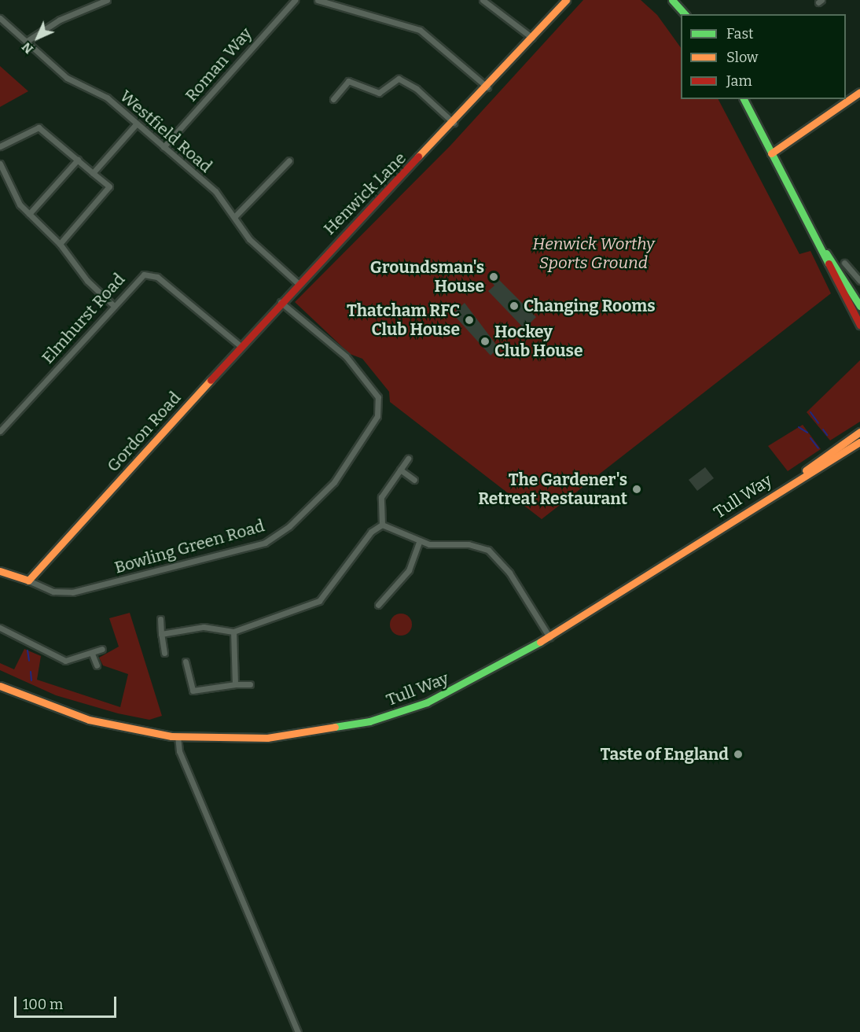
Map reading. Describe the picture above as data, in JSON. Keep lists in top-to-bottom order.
{
  "streets": {
    "street": [
      "Roman Way",
      "Westfield Road",
      "Henwick Lane",
      "Elmhurst Road",
      "Gordon Road",
      "Tull Way",
      "Bowling Green Road"
    ]
  },
  "crossings": [
    ["Roman Way", "Westfield Road"],
    ["Westfield Road", "Henwick Lane"],
    ["Henwick Lane", "Gordon Road"],
    ["Henwick Lane", "Bowling Green Road"],
    ["Elmhurst Road", "Gordon Road"],
    ["Gordon Road", "Bowling Green Road"]
  ],
  "parks": ["Henwick Worthy Sports Ground"],
  "places": [
    "Groundsman's House",
    "Changing Rooms",
    "Thatcham RFC Club House",
    "Hockey Club House",
    "The Gardener's Retreat Restaurant",
    "Taste of England"
  ],
  "legend": ["Fast", "Slow", "Jam"],
  "scale_bar": "100 m",
  "north": "bottom left"
}
